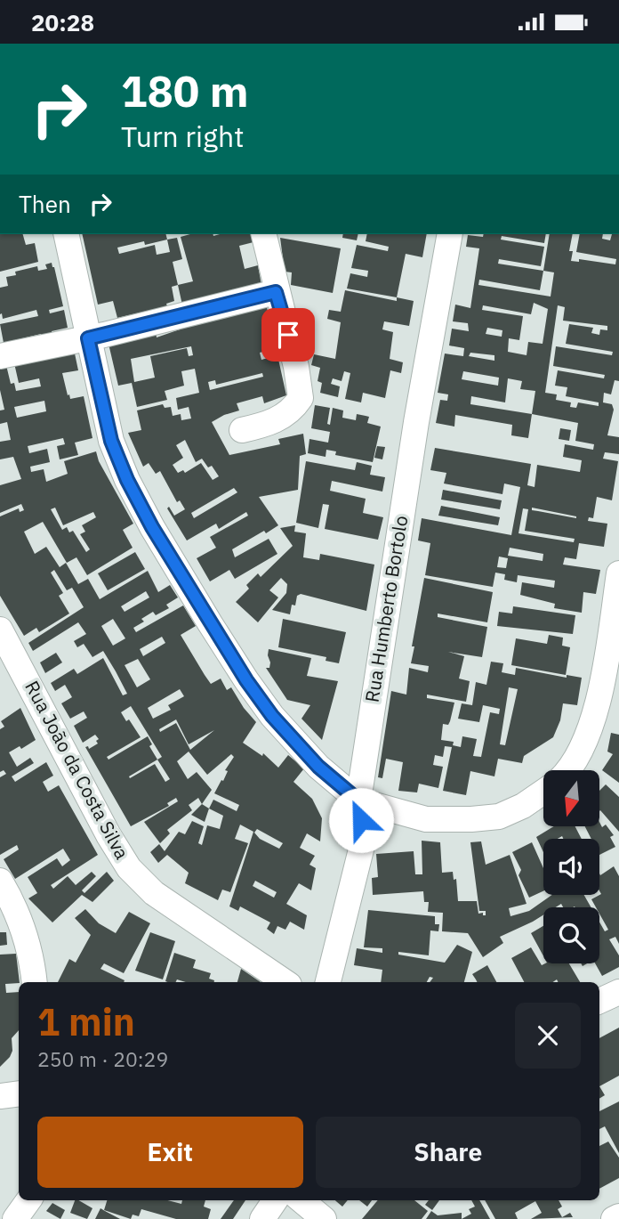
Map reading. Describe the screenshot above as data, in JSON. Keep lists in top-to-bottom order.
{
  "streets": {
    "street": ["Rua Humberto Bortolo", "Rua João da Costa Silva"]
  },
  "north": "bottom",
  "page": {
    "status": "20:28",
    "turn": ["180 m", "Turn right"],
    "then": "Then",
    "heading": ["1 min", "250 m · 20:29"],
    "buttons": ["Exit", "Share"]
  }
}
